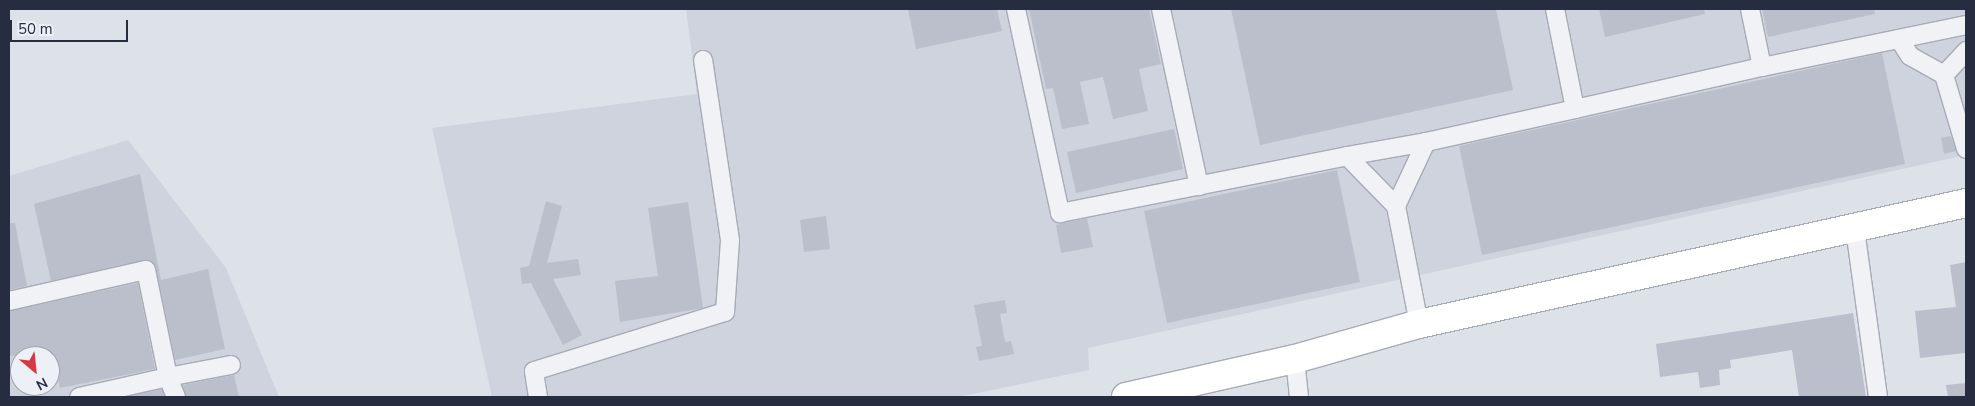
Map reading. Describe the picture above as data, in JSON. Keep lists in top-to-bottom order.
{
  "scale_bar": "50 m",
  "north": "bottom right"
}
